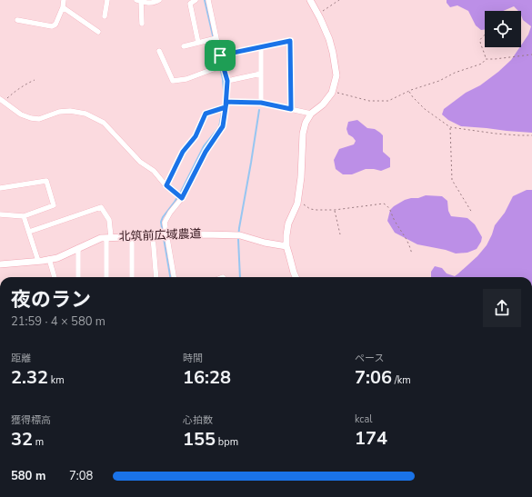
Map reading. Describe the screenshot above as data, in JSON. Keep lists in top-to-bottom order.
{
  "streets": {
    "street": ["北筑前広域農道"]
  },
  "page": {
    "heading": ["夜のラン", "21:59 · 4 × 580 m"],
    "stats": [
      ["距離", "2.32 km"],
      ["時間", "16:28"],
      ["ペース", "7:06 /km"],
      ["獲得標高", "32 m"],
      ["心拍数", "155 bpm"],
      ["kcal", "174"]
    ],
    "list": [
      {
        "name": "580 m",
        "note": "7:08"
      }
    ]
  }
}
